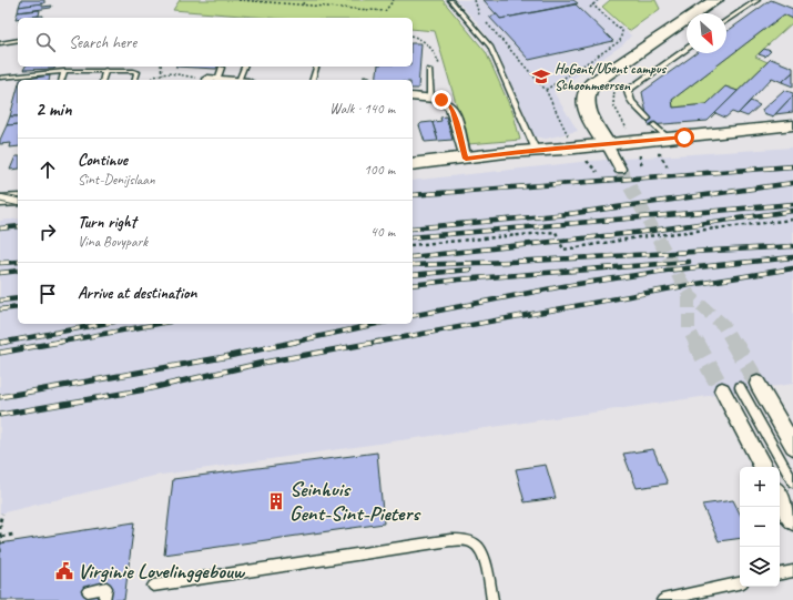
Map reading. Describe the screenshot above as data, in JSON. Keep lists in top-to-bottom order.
{
  "places": {
    "school or university": ["HoGent/UGent campus Schoonmeersen"],
    "building": ["Seinhuis Gent-Sint-Pieters"],
    "public building": ["Virginie Lovelinggebouw"]
  },
  "north": "bottom right",
  "page": {
    "search": "Search here",
    "heading": ["2 min", "Walk · 140 m"],
    "list": [
      ["Continue", "Sint-Denijslaan", "100 m"],
      ["Turn right", "Vina Bovypark", "40 m"],
      "Arrive at destination"
    ],
    "map_buttons": ["+", "−"]
  }
}
